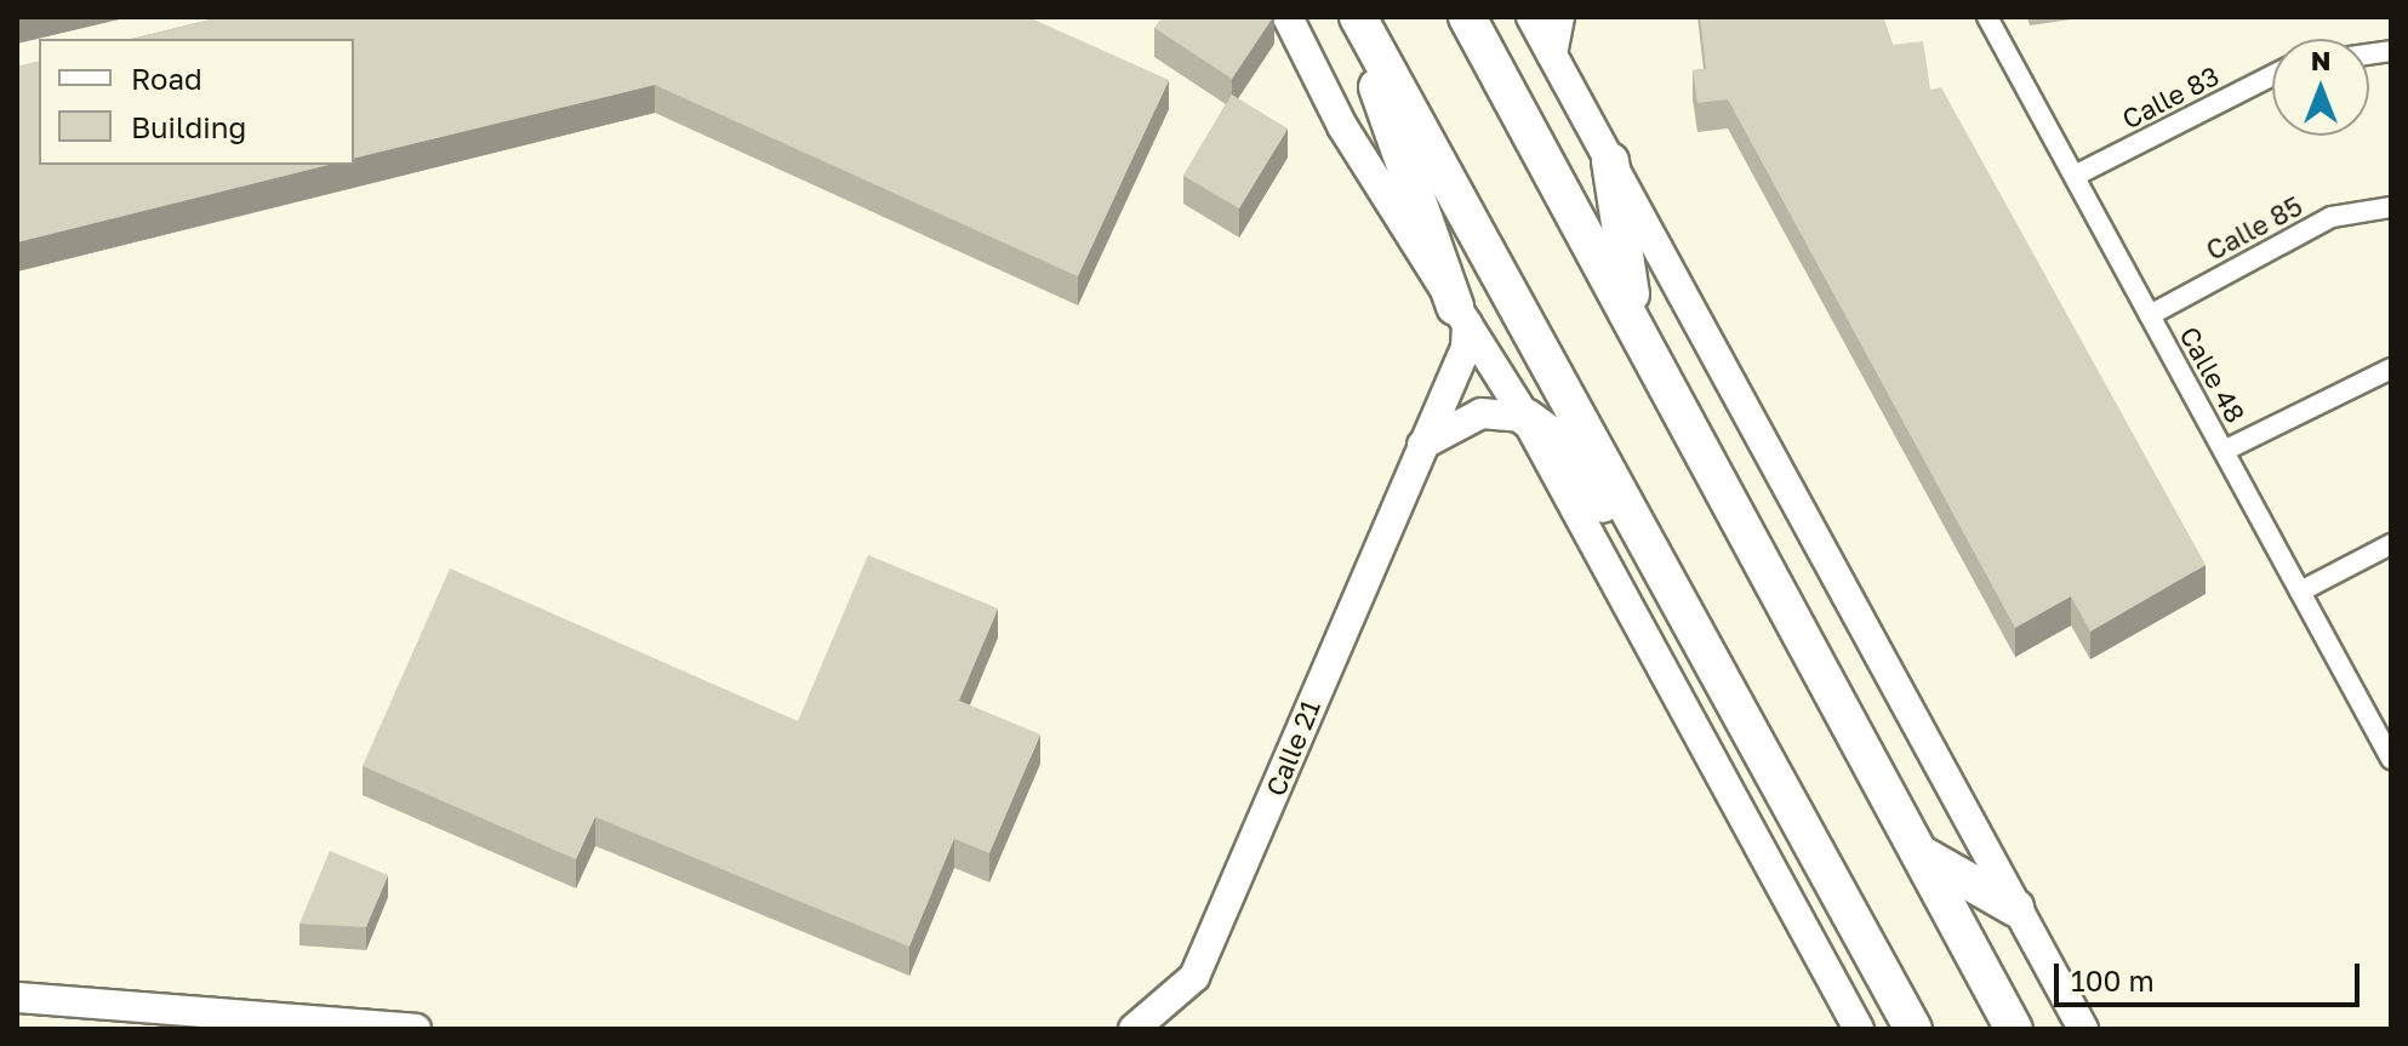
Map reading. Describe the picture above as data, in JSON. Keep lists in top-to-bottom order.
{
  "streets": {
    "main road": ["Calle 21"],
    "street": ["Calle 83", "Calle 85", "Calle 48"]
  },
  "crossings": [
    ["Calle 83", "Calle 48"],
    ["Calle 85", "Calle 48"]
  ],
  "legend": ["Road", "Building"],
  "scale_bar": "100 m",
  "north": "top"
}
